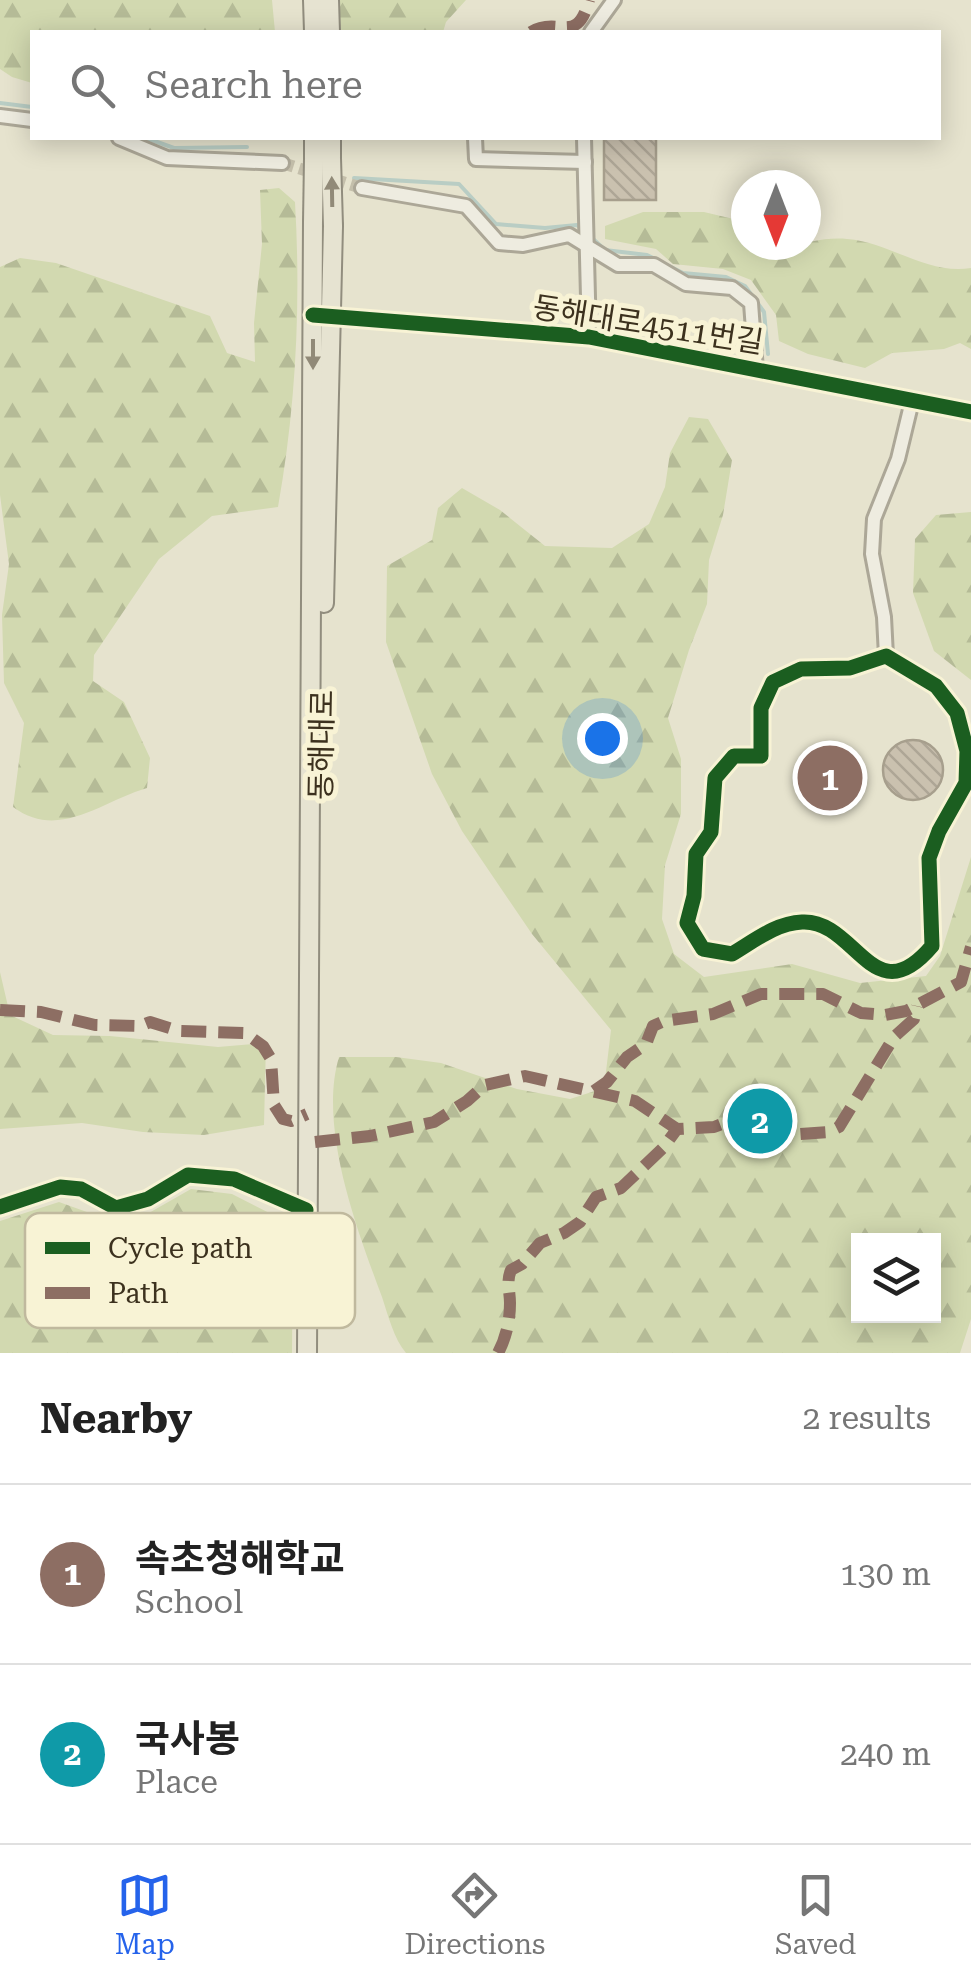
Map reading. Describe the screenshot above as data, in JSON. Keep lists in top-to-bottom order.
{
  "streets": {
    "main road": ["동해대로"],
    "street": ["동해대로4511번길"]
  },
  "crossings": [
    ["동해대로4511번길", "동해대로"]
  ],
  "legend": ["Cycle path", "Path"],
  "north": "bottom",
  "page": {
    "search": "Search here",
    "pins": ["1", "2"],
    "heading": ["Nearby", "2 results"],
    "list": [
      {
        "mark": "1",
        "name": "속초청해학교",
        "note": "School",
        "value": "130 m"
      },
      {
        "mark": "2",
        "name": "국사봉",
        "note": "Place",
        "value": "240 m"
      }
    ],
    "nav": ["Map", "Directions", "Saved"]
  }
}
